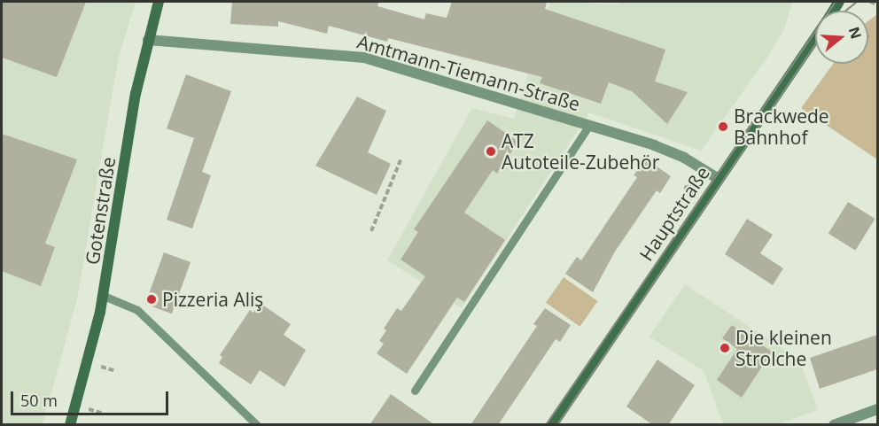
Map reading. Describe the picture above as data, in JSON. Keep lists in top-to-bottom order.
{
  "streets": {
    "street": ["Amtmann-Tiemann-Straße", "Gotenstraße", "Hauptstraße"]
  },
  "crossings": [
    ["Amtmann-Tiemann-Straße", "Gotenstraße"],
    ["Amtmann-Tiemann-Straße", "Hauptstraße"]
  ],
  "places": [
    "Brackwede Bahnhof",
    "ATZ Autoteile-Zubehör",
    "Pizzeria Aliş",
    "Die kleinen Strolche"
  ],
  "scale_bar": "50 m",
  "north": "right"
}
